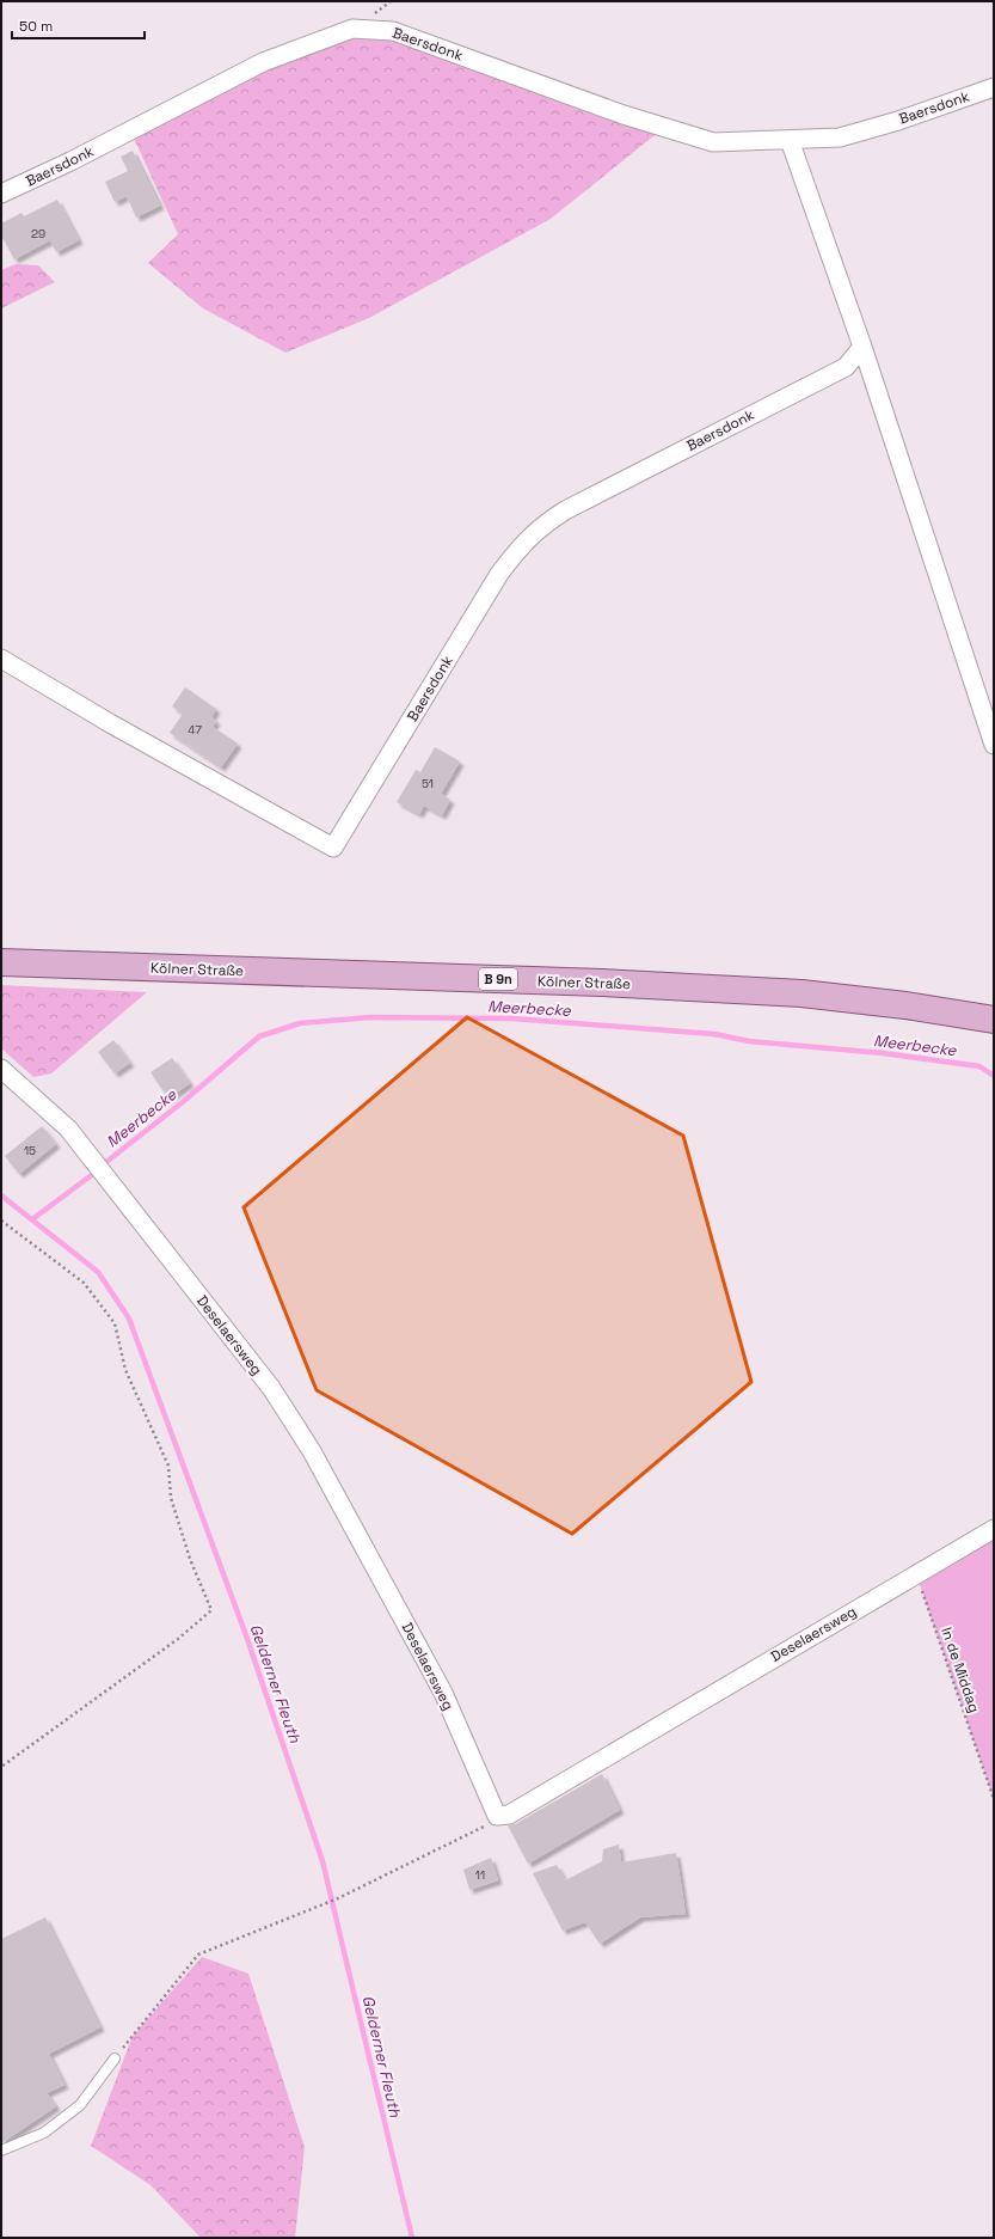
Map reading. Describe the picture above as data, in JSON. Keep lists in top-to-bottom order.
{
  "streets": {
    "main road": ["Kölner Straße", "B 9n"],
    "street": ["Baersdonk", "Deselaersweg"],
    "path": ["In de Middag"]
  },
  "crossings": [
    ["Deselaersweg", "In de Middag"]
  ],
  "water": ["Meerbecke", "Gelderner Fleuth"],
  "house_numbers": [
    "29",
    "47",
    "51",
    "15",
    "11"
  ],
  "scale_bar": "50 m"
}
